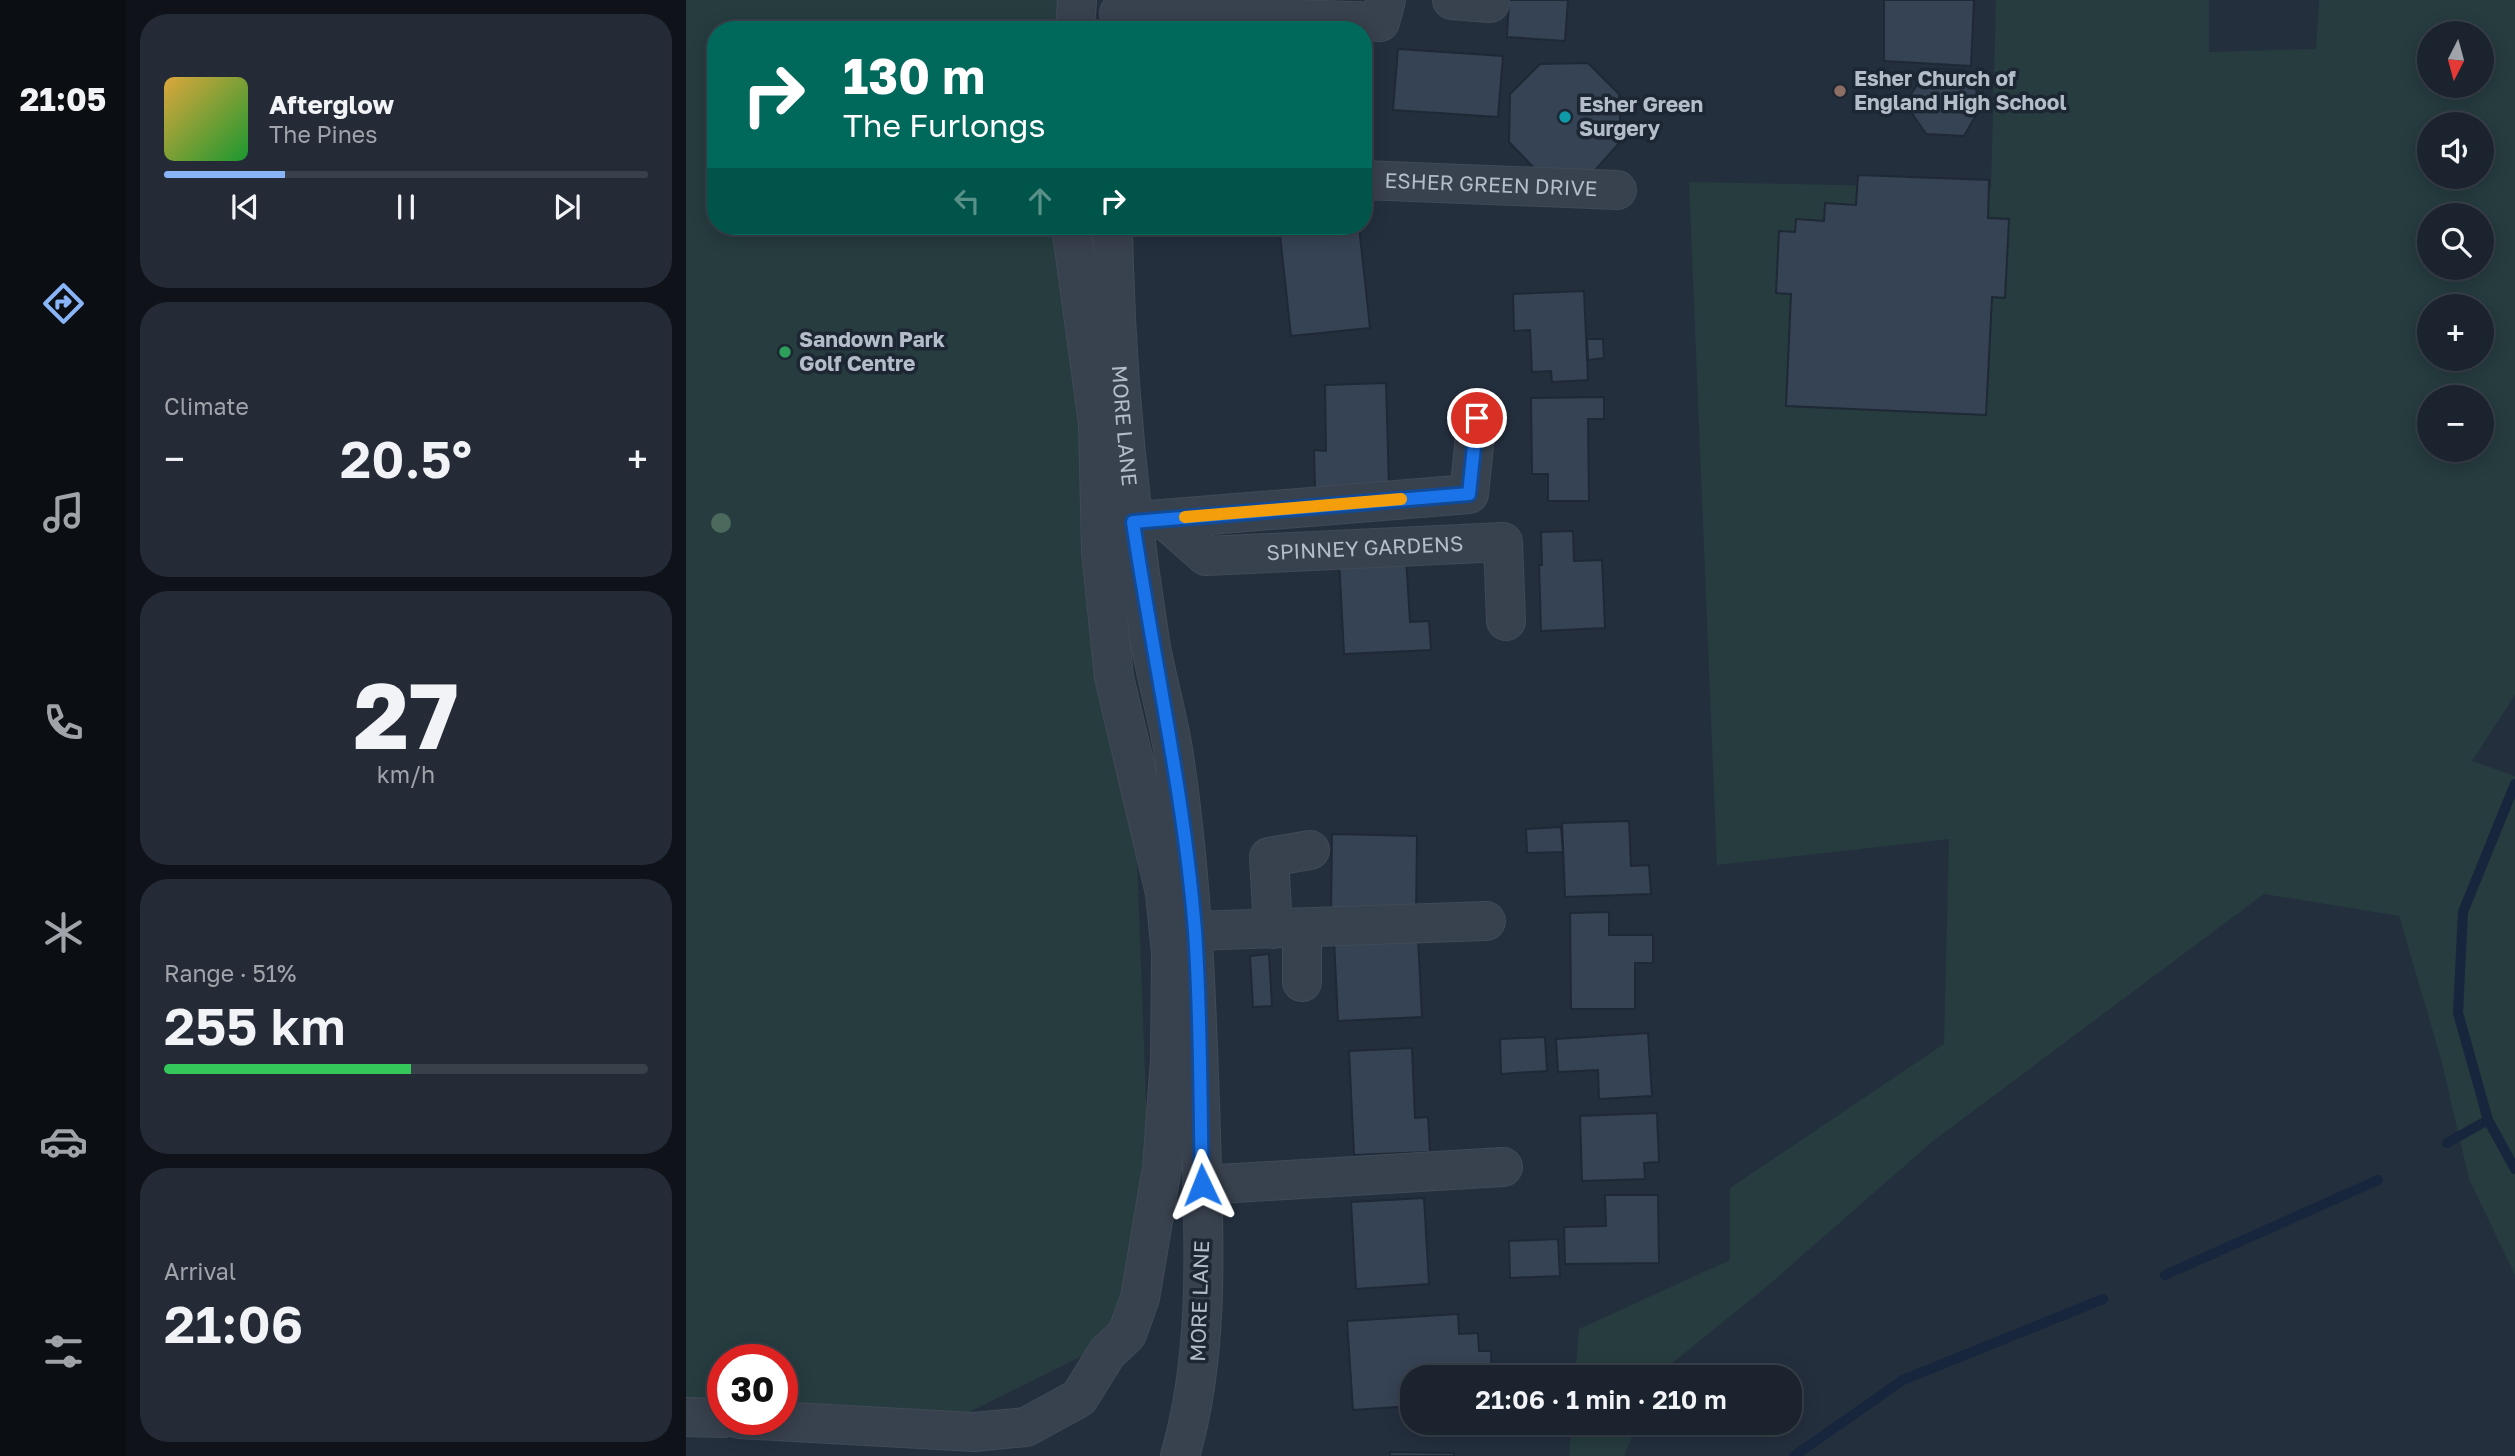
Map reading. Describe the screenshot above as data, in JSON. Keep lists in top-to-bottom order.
{
  "streets": {
    "street": ["ESHER GREEN DRIVE", "MORE LANE", "SPINNEY GARDENS"]
  },
  "crossings": [
    ["MORE LANE", "SPINNEY GARDENS"]
  ],
  "places": ["Esher Church of England High School", "Esher Green Surgery", "Sandown Park Golf Centre"],
  "north": "bottom",
  "page": {
    "tabs": "21:05",
    "map_buttons": ["+", "−"],
    "turn": ["130 m", "The Furlongs"],
    "song": ["Afterglow", "The Pines"],
    "tile": [
      "Climate",
      ["27", "km/h"],
      ["Range · 51%", "255 km"],
      ["Arrival", "21:06"]
    ],
    "heat": ["−", "20.5°", "+"],
    "limit": "30",
    "trip": "21:06 · 1 min · 210 m"
  }
}
